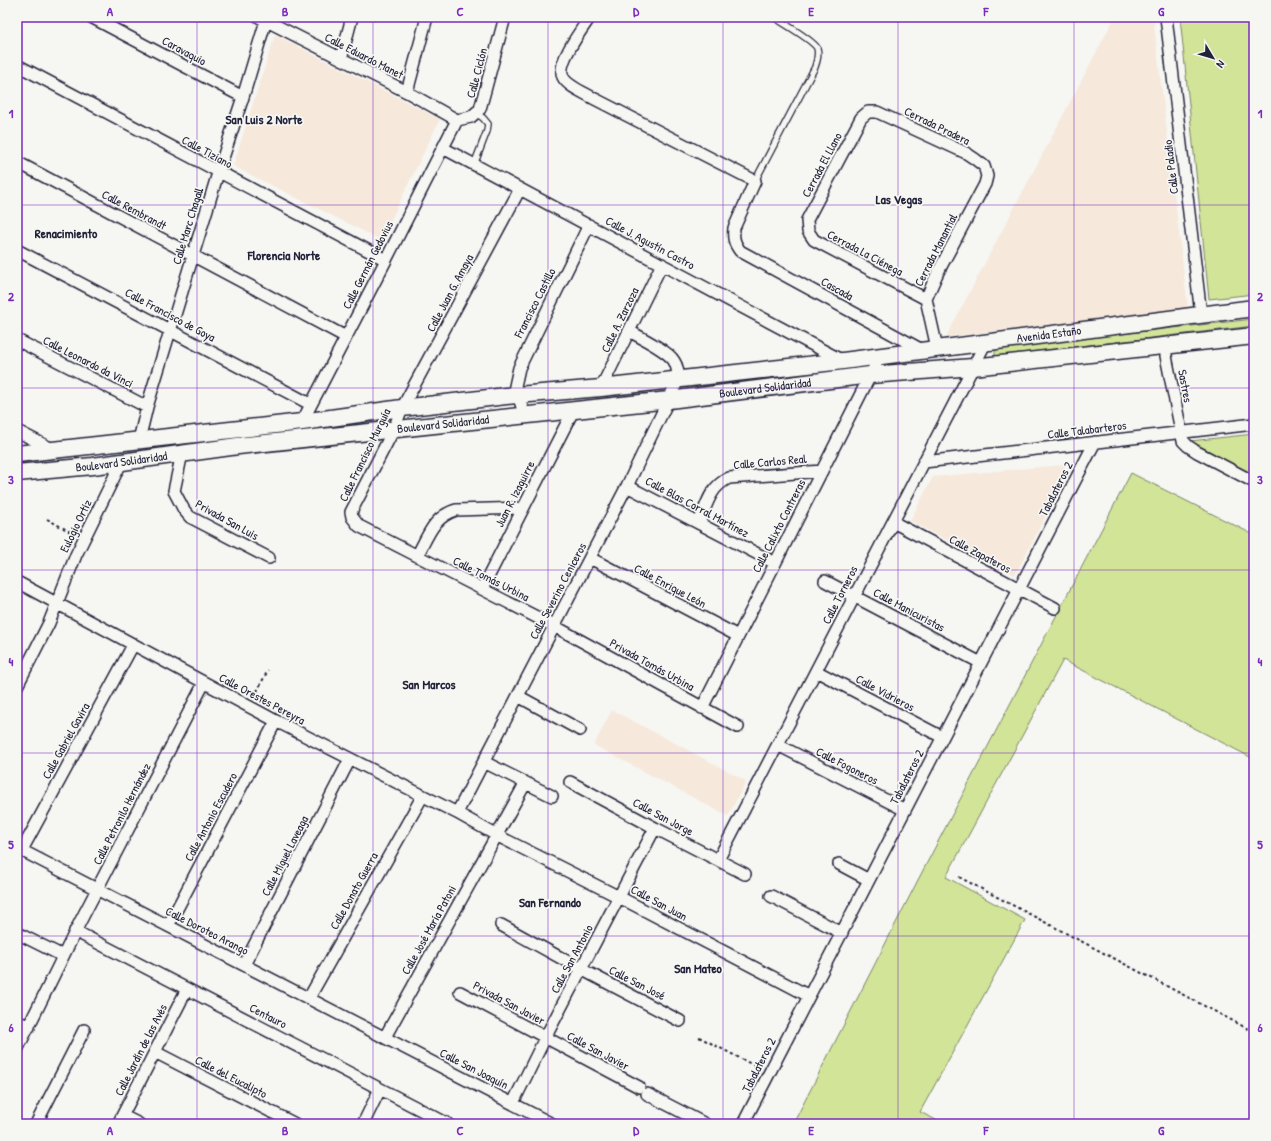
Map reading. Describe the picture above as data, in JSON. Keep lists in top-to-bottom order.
{
  "streets": {
    "main road": ["Avenida Estaño", "Boulevard Solidaridad"],
    "street": [
      "Caravaquio",
      "Calle Eduardo Manet",
      "Calle Ciclón",
      "Cerrada Pradera",
      "Calle Tiziano",
      "Cerrada El Llano",
      "Calle Paladio",
      "Calle Rembrandt",
      "Calle Marc Chagall",
      "Calle J. Agustín Castro",
      "Cerrada Manantial",
      "Cerrada La Ciénega",
      "Calle Germán Gedovius",
      "Cascada",
      "Calle Juan G. Amaya",
      "Francisco Castillo",
      "Calle Francisco de Goya",
      "Calle A. Zarzoza",
      "Calle Leonardo da Vinci",
      "Sastres",
      "Calle Talabarteros",
      "Calle Francisco Murguía",
      "Calle Carlos Real",
      "Tabalateros 2",
      "Juan R. Izaguirre",
      "Calle Blas Corral Martínez",
      "Privada San Luis",
      "Eulogio Ortíz",
      "Calle Calixto Contreras",
      "Calle Zapateros",
      "Calle Tomás Urbina",
      "Calle Enrique León",
      "Calle Severino Ceniceros",
      "Calle Torneros",
      "Calle Manicuristas",
      "Privada Tomás Urbina",
      "Calle Vidrieros",
      "Calle Orestes Pereyra",
      "Calle Gabriel Gavira",
      "Calle Fogoneros",
      "Calle Petronilo Hernández",
      "Calle Antonio Escudero",
      "Calle San Jorge",
      "Calle Miguel Laveaga",
      "Calle Donato Guerra",
      "Calle San Juan",
      "Calle José María Patoni",
      "Calle Doroteo Arango",
      "Calle San Antonio",
      "Calle San José",
      "Privada San Javier",
      "Centauro",
      "Calle Jardín de las Avés",
      "Calle San Javier",
      "Calle San Joaquín",
      "Calle del Eucalipto"
    ]
  },
  "crossings": [
    ["Caravaquio", "Calle Marc Chagall"],
    ["Calle Eduardo Manet", "Calle Ciclón"],
    ["Calle Eduardo Manet", "Calle Marc Chagall"],
    ["Calle Eduardo Manet", "Calle Germán Gedovius"],
    ["Calle Ciclón", "Calle Germán Gedovius"],
    ["Cerrada Pradera", "Cerrada El Llano"],
    ["Cerrada Pradera", "Cerrada Manantial"],
    ["Calle Tiziano", "Calle Marc Chagall"],
    ["Calle Tiziano", "Calle Germán Gedovius"],
    ["Cerrada El Llano", "Cerrada La Ciénega"],
    ["Calle Paladio", "Avenida Estaño"],
    ["Calle Rembrandt", "Calle Marc Chagall"],
    ["Calle Rembrandt", "Calle Germán Gedovius"],
    ["Calle Marc Chagall", "Calle Francisco de Goya"],
    ["Calle Marc Chagall", "Calle Leonardo da Vinci"],
    ["Calle Marc Chagall", "Boulevard Solidaridad"],
    ["Calle J. Agustín Castro", "Calle Germán Gedovius"],
    ["Calle J. Agustín Castro", "Calle Juan G. Amaya"],
    ["Calle J. Agustín Castro", "Francisco Castillo"],
    ["Calle J. Agustín Castro", "Calle A. Zarzoza"],
    ["Calle J. Agustín Castro", "Avenida Estaño"],
    ["Calle J. Agustín Castro", "Boulevard Solidaridad"],
    ["Cerrada Manantial", "Cerrada La Ciénega"],
    ["Cerrada Manantial", "Cascada"],
    ["Cerrada Manantial", "Avenida Estaño"],
    ["Calle Germán Gedovius", "Calle Francisco de Goya"],
    ["Calle Germán Gedovius", "Boulevard Solidaridad"],
    ["Cascada", "Avenida Estaño"],
    ["Calle Juan G. Amaya", "Boulevard Solidaridad"],
    ["Calle Juan G. Amaya", "Calle Francisco Murguía"],
    ["Francisco Castillo", "Boulevard Solidaridad"],
    ["Calle A. Zarzoza", "Boulevard Solidaridad"],
    ["Avenida Estaño", "Sastres"],
    ["Avenida Estaño", "Boulevard Solidaridad"],
    ["Avenida Estaño", "Calle Calixto Contreras"],
    ["Avenida Estaño", "Calle Torneros"],
    ["Sastres", "Calle Talabarteros"],
    ["Boulevard Solidaridad", "Calle Francisco Murguía"],
    ["Boulevard Solidaridad", "Juan R. Izaguirre"],
    ["Boulevard Solidaridad", "Privada San Luis"],
    ["Boulevard Solidaridad", "Eulogio Ortíz"],
    ["Boulevard Solidaridad", "Calle Calixto Contreras"],
    ["Boulevard Solidaridad", "Calle Severino Ceniceros"],
    ["Calle Talabarteros", "Tabalateros 2"],
    ["Calle Talabarteros", "Calle Torneros"],
    ["Calle Francisco Murguía", "Calle Tomás Urbina"],
    ["Calle Carlos Real", "Calle Blas Corral Martínez"],
    ["Calle Carlos Real", "Calle Calixto Contreras"],
    ["Tabalateros 2", "Calle Zapateros"],
    ["Tabalateros 2", "Calle Manicuristas"],
    ["Tabalateros 2", "Calle Vidrieros"],
    ["Tabalateros 2", "Calle Fogoneros"],
    ["Tabalateros 2", "Calle San Juan"],
    ["Juan R. Izaguirre", "Calle Tomás Urbina"],
    ["Calle Blas Corral Martínez", "Calle Calixto Contreras"],
    ["Calle Blas Corral Martínez", "Calle Severino Ceniceros"],
    ["Eulogio Ortíz", "Calle Orestes Pereyra"],
    ["Calle Calixto Contreras", "Calle Enrique León"],
    ["Calle Calixto Contreras", "Privada Tomás Urbina"],
    ["Calle Zapateros", "Calle Torneros"],
    ["Calle Tomás Urbina", "Calle Severino Ceniceros"],
    ["Calle Tomás Urbina", "Privada Tomás Urbina"],
    ["Calle Enrique León", "Calle Severino Ceniceros"],
    ["Calle Severino Ceniceros", "Privada Tomás Urbina"],
    ["Calle Severino Ceniceros", "Calle Orestes Pereyra"],
    ["Calle Torneros", "Calle Manicuristas"],
    ["Calle Torneros", "Calle Vidrieros"],
    ["Calle Torneros", "Calle Fogoneros"],
    ["Calle Torneros", "Calle San Jorge"],
    ["Calle Orestes Pereyra", "Calle Gabriel Gavira"],
    ["Calle Orestes Pereyra", "Calle Petronilo Hernández"],
    ["Calle Orestes Pereyra", "Calle Antonio Escudero"],
    ["Calle Orestes Pereyra", "Calle Miguel Laveaga"],
    ["Calle Orestes Pereyra", "Calle Donato Guerra"],
    ["Calle Orestes Pereyra", "Calle San Juan"],
    ["Calle Orestes Pereyra", "Calle José María Patoni"],
    ["Calle Gabriel Gavira", "Calle Doroteo Arango"],
    ["Calle Petronilo Hernández", "Calle Doroteo Arango"],
    ["Calle Petronilo Hernández", "Centauro"],
    ["Calle Antonio Escudero", "Calle Doroteo Arango"],
    ["Calle San Jorge", "Calle San Antonio"],
    ["Calle Miguel Laveaga", "Calle Doroteo Arango"],
    ["Calle Donato Guerra", "Calle Doroteo Arango"],
    ["Calle San Juan", "Calle José María Patoni"],
    ["Calle San Juan", "Calle San Antonio"],
    ["Calle José María Patoni", "Calle Doroteo Arango"],
    ["Calle José María Patoni", "Calle San Joaquín"],
    ["Calle Doroteo Arango", "Calle San Joaquín"],
    ["Calle San Antonio", "Calle San José"],
    ["Calle San Antonio", "Privada San Javier"],
    ["Calle San Antonio", "Calle San Javier"],
    ["Calle San Antonio", "Calle San Joaquín"],
    ["Privada San Javier", "Calle San Javier"],
    ["Centauro", "Calle Jardín de las Avés"],
    ["Calle Jardín de las Avés", "Calle del Eucalipto"]
  ],
  "districts": [
    "San Luis 2 Norte",
    "Las Vegas",
    "Renacimiento",
    "Florencia Norte",
    "San Marcos",
    "San Fernando",
    "San Mateo"
  ],
  "north": "bottom right",
  "grid": {
    "columns": [
      "A",
      "B",
      "C",
      "D",
      "E",
      "F",
      "G"
    ],
    "rows": [
      "1",
      "2",
      "3",
      "4",
      "5",
      "6"
    ]
  }
}
